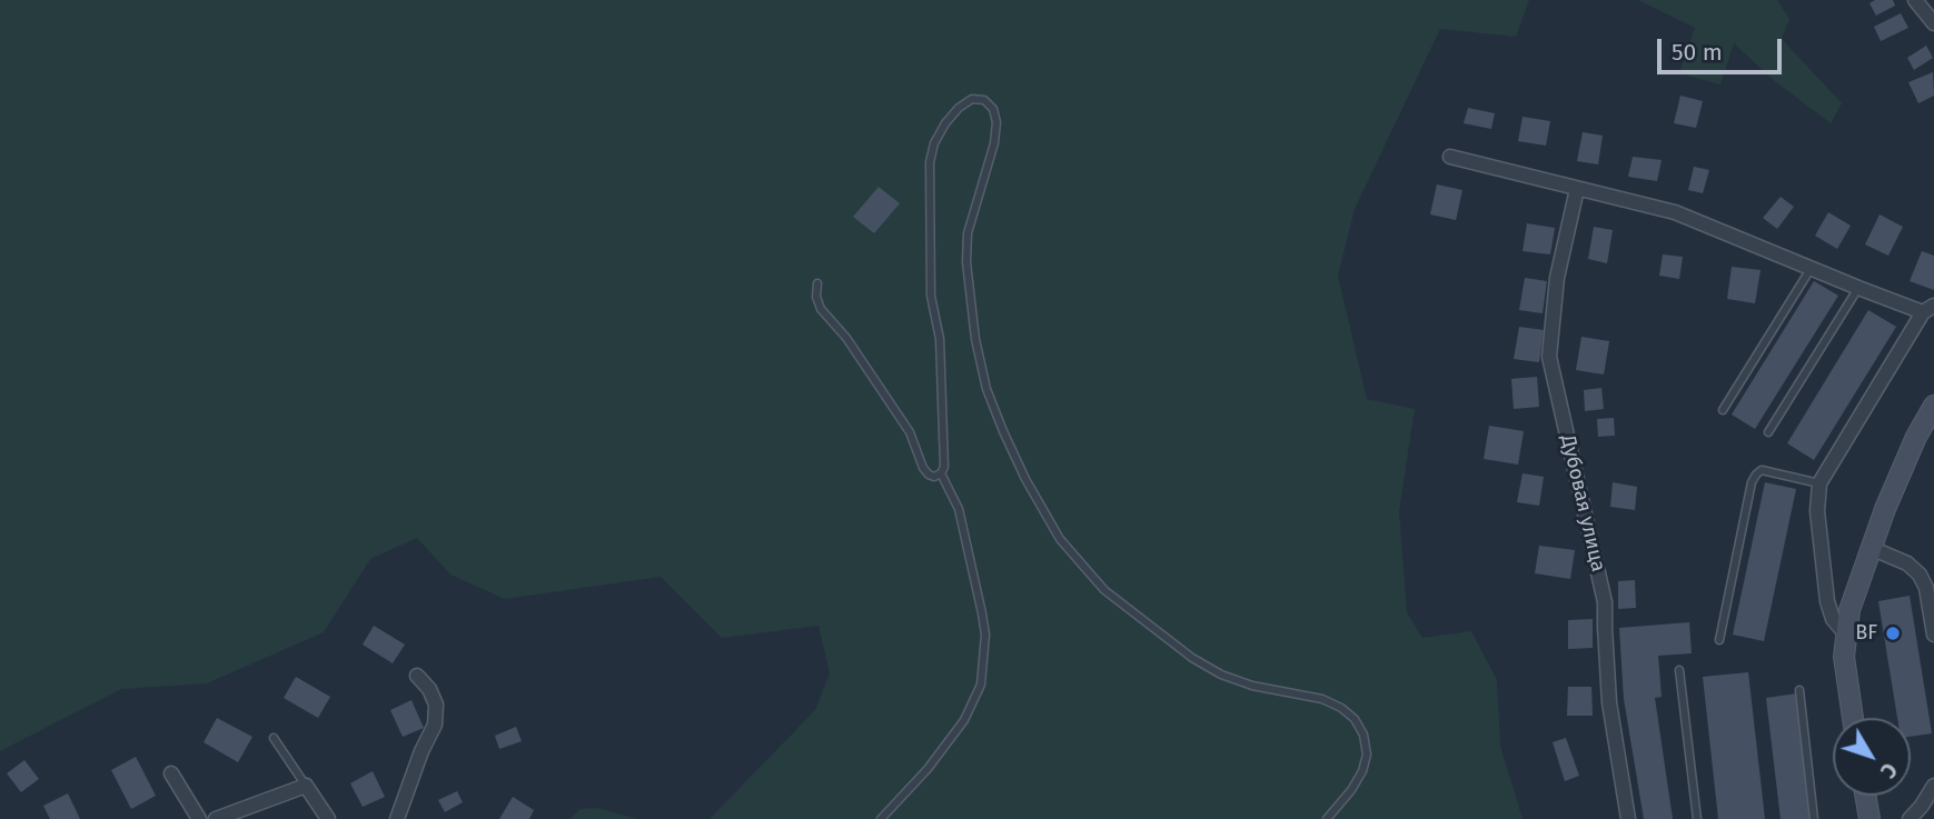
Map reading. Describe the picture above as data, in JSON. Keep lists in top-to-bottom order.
{
  "streets": {
    "street": ["Дубовая улица"]
  },
  "places": ["BF"],
  "scale_bar": "50 m",
  "north": "bottom right"
}
